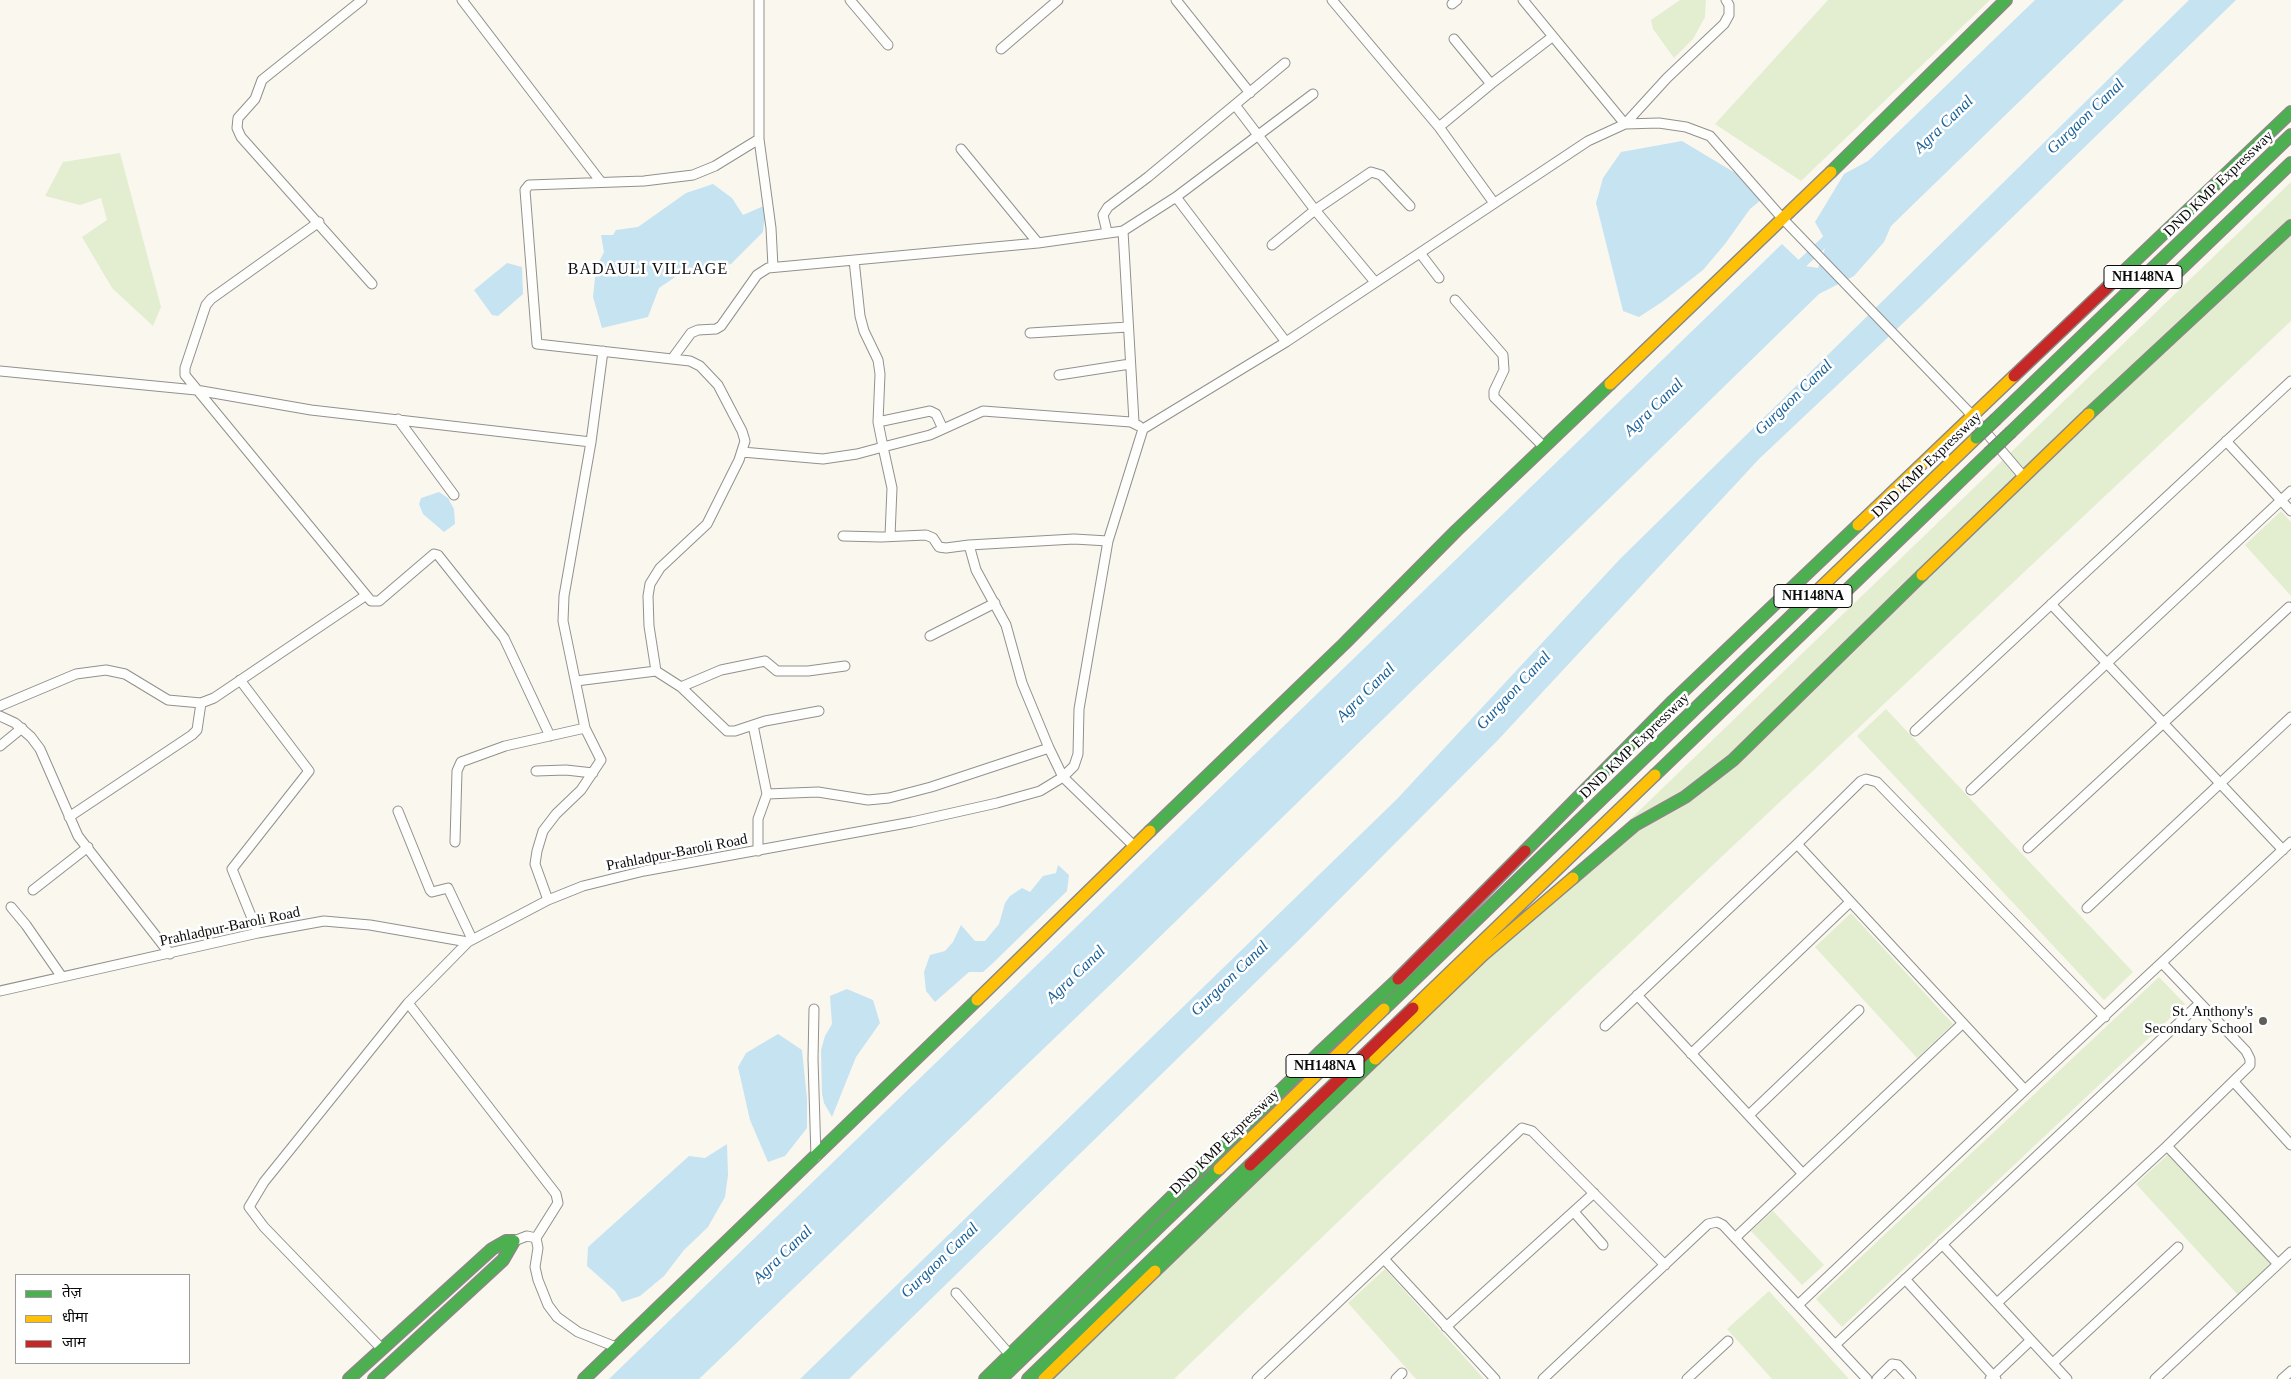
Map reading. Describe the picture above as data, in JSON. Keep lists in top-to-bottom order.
{
  "streets": {
    "main road": ["DND KMP Expressway", "NH148NA"],
    "street": ["Prahladpur-Baroli Road"]
  },
  "districts": ["BADAULI VILLAGE"],
  "water": ["Gurgaon Canal", "Agra Canal"],
  "places": ["St. Anthony's Secondary School"],
  "legend": ["तेज़", "धीमा", "जाम"]
}
